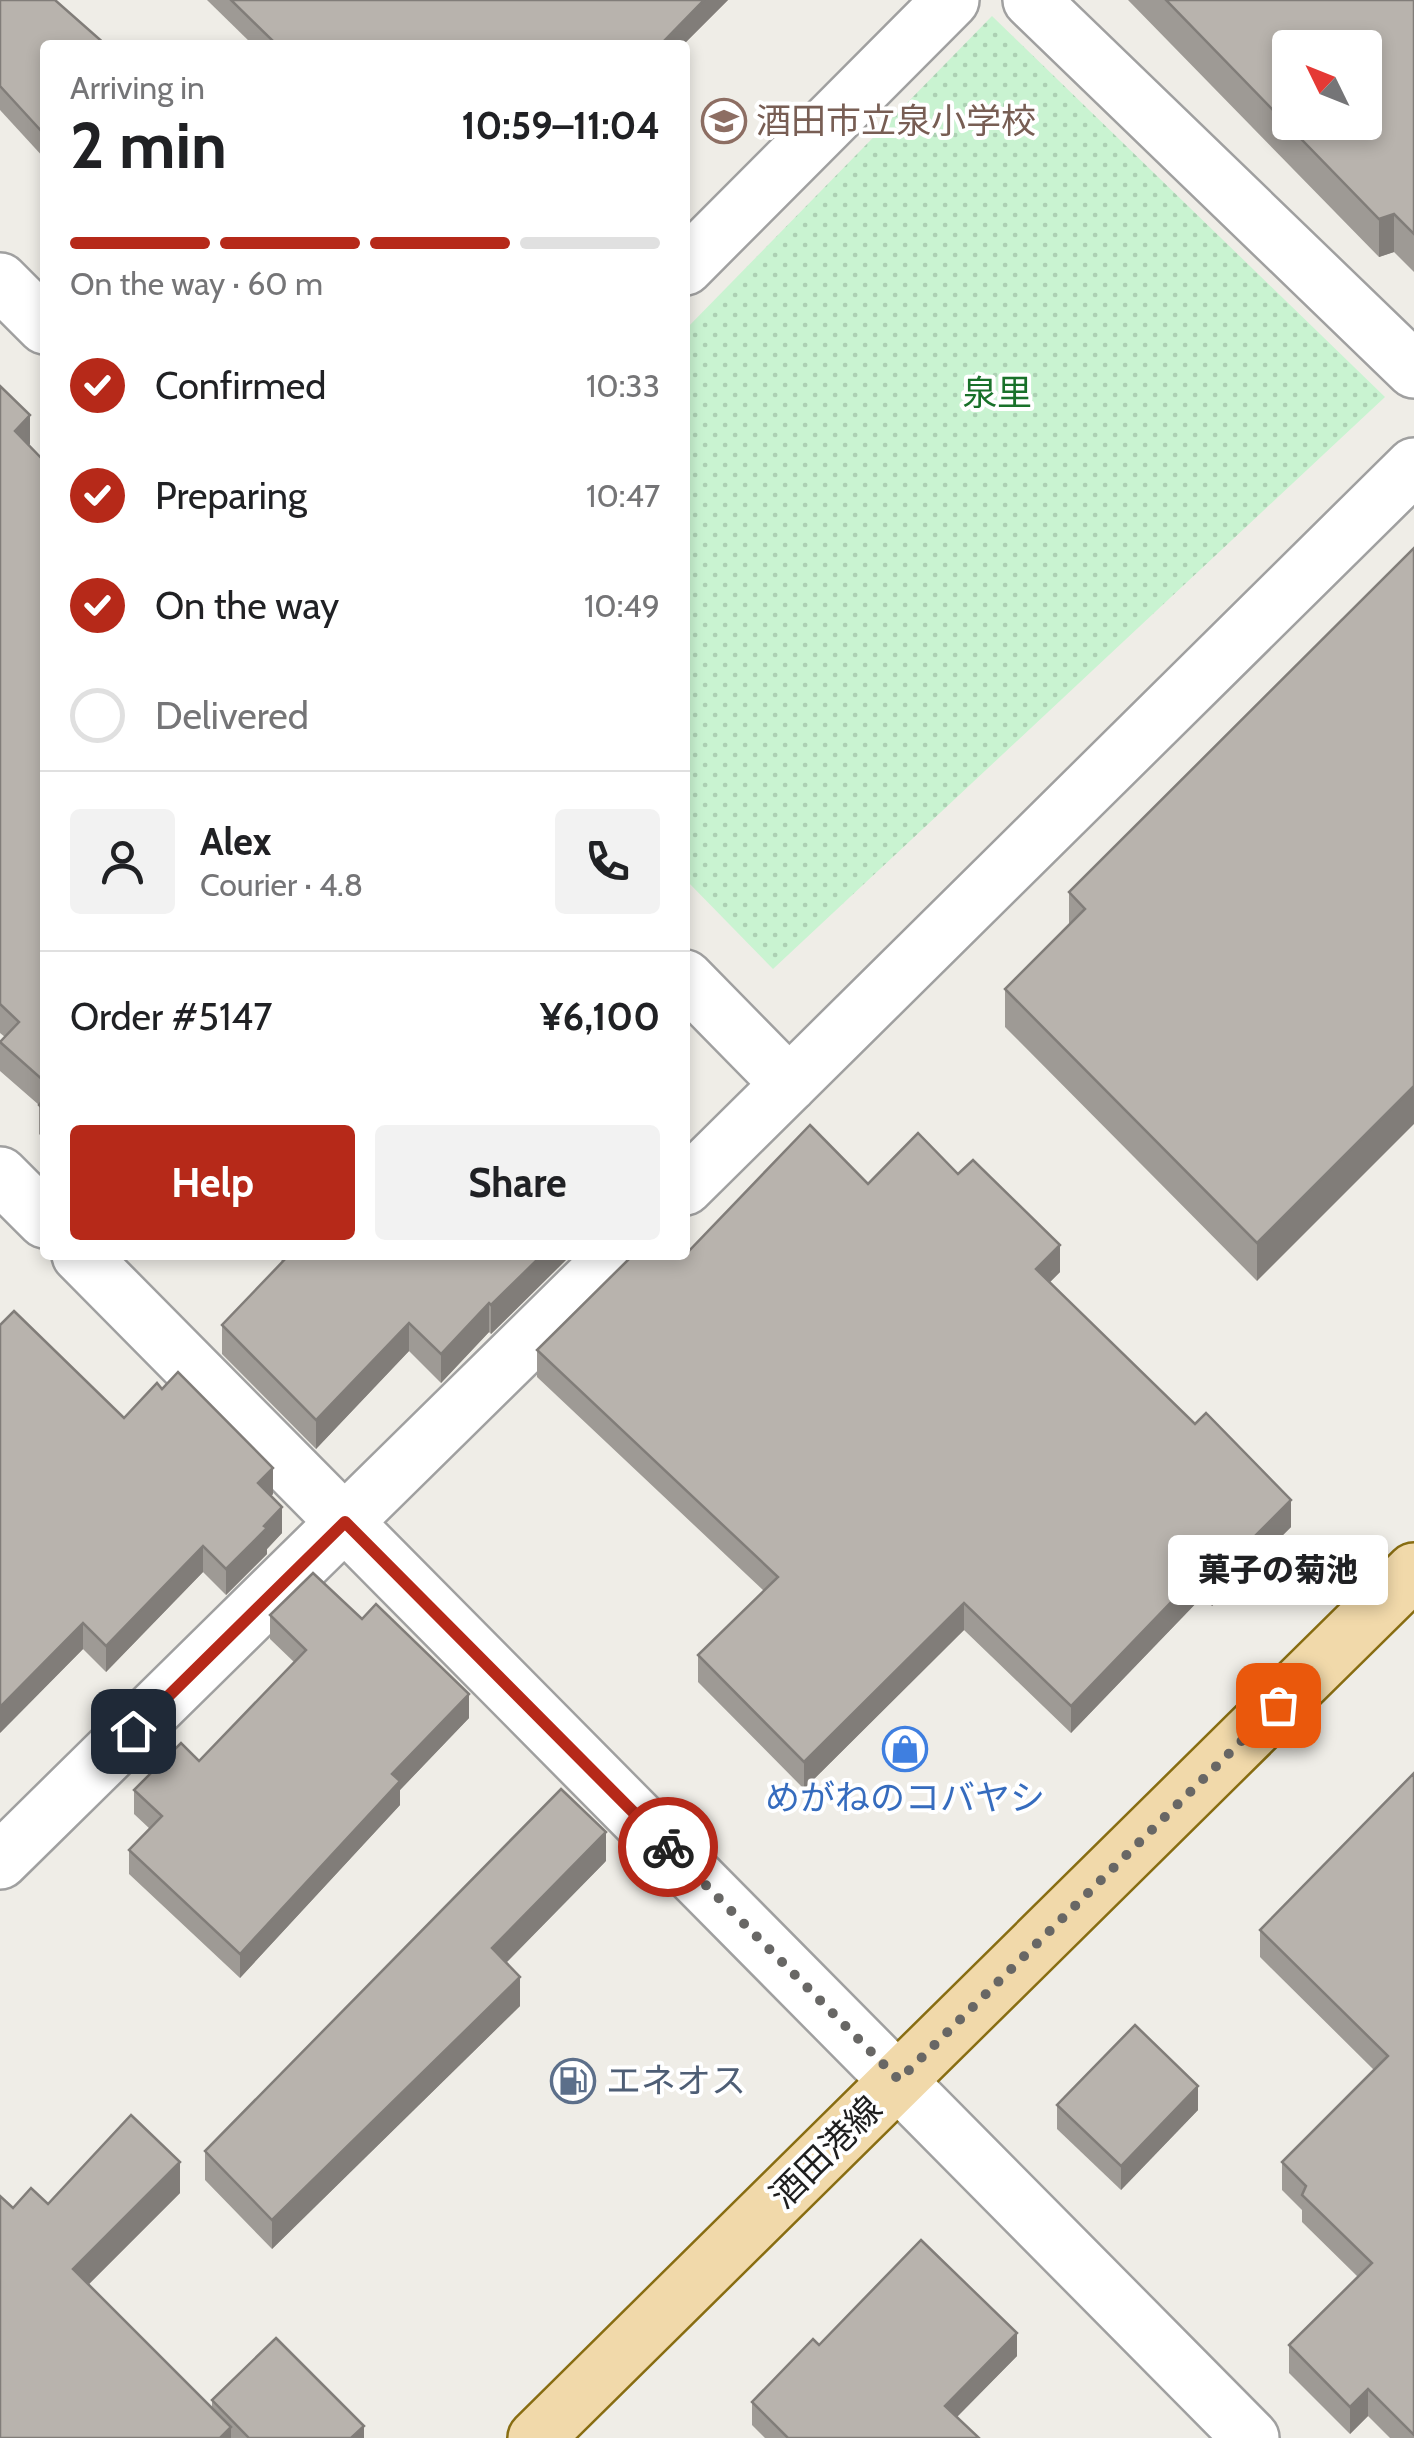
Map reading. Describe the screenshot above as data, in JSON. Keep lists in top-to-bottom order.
{
  "streets": {
    "main road": ["酒田港線"]
  },
  "parks": ["泉里"],
  "places": {
    "school or university": ["酒田市立泉小学校"],
    "other": ["菓子の菊池"],
    "shop": ["めがねのコバヤシ"],
    "fuel station": ["エネオス"]
  },
  "north": "top left",
  "page": {
    "heading": ["2 min", "Arriving in", "10:59–11:04"],
    "panel": [
      "Alex",
      "Courier · 4.8",
      "Order #5147",
      "¥6,100"
    ],
    "bar": "On the way · 60 m",
    "list": [
      ["Confirmed", "10:33"],
      ["Preparing", "10:47"],
      ["On the way", "10:49"],
      "Delivered"
    ],
    "buttons": ["Help", "Share"],
    "bubble": "菓子の菊池"
  }
}
